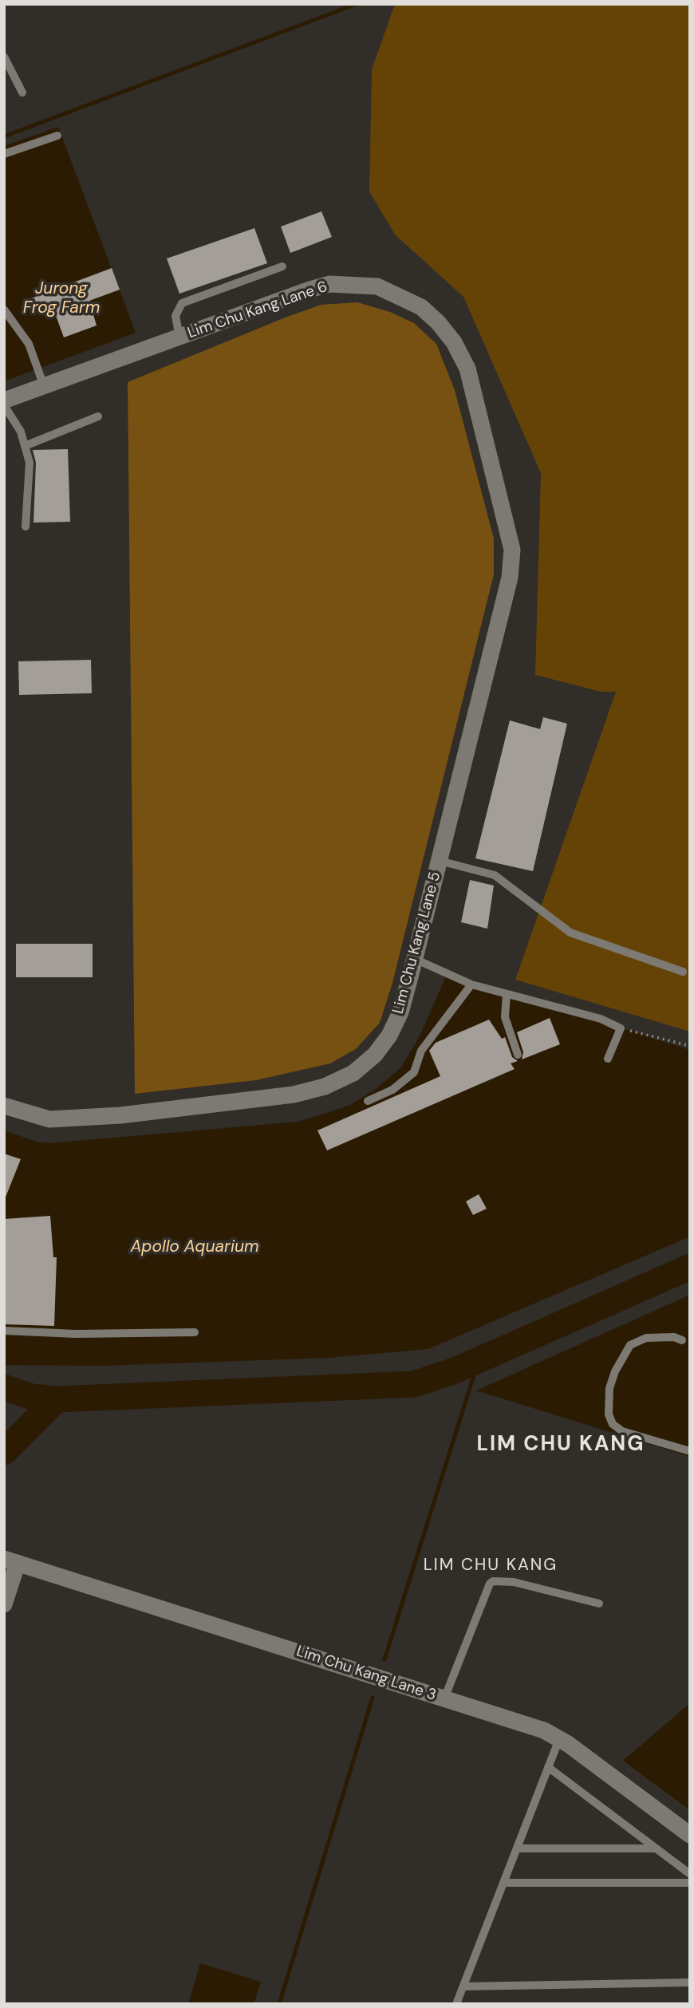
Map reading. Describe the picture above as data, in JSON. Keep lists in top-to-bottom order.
{
  "streets": {
    "street": ["Lim Chu Kang Lane 6", "Lim Chu Kang Lane 5", "Lim Chu Kang Lane 3"]
  },
  "crossings": [
    ["Lim Chu Kang Lane 6", "Lim Chu Kang Lane 5"]
  ],
  "districts": ["LIM CHU KANG", "LIM CHU KANG"],
  "water": ["Jurong Frog Farm", "Apollo Aquarium"]
}
